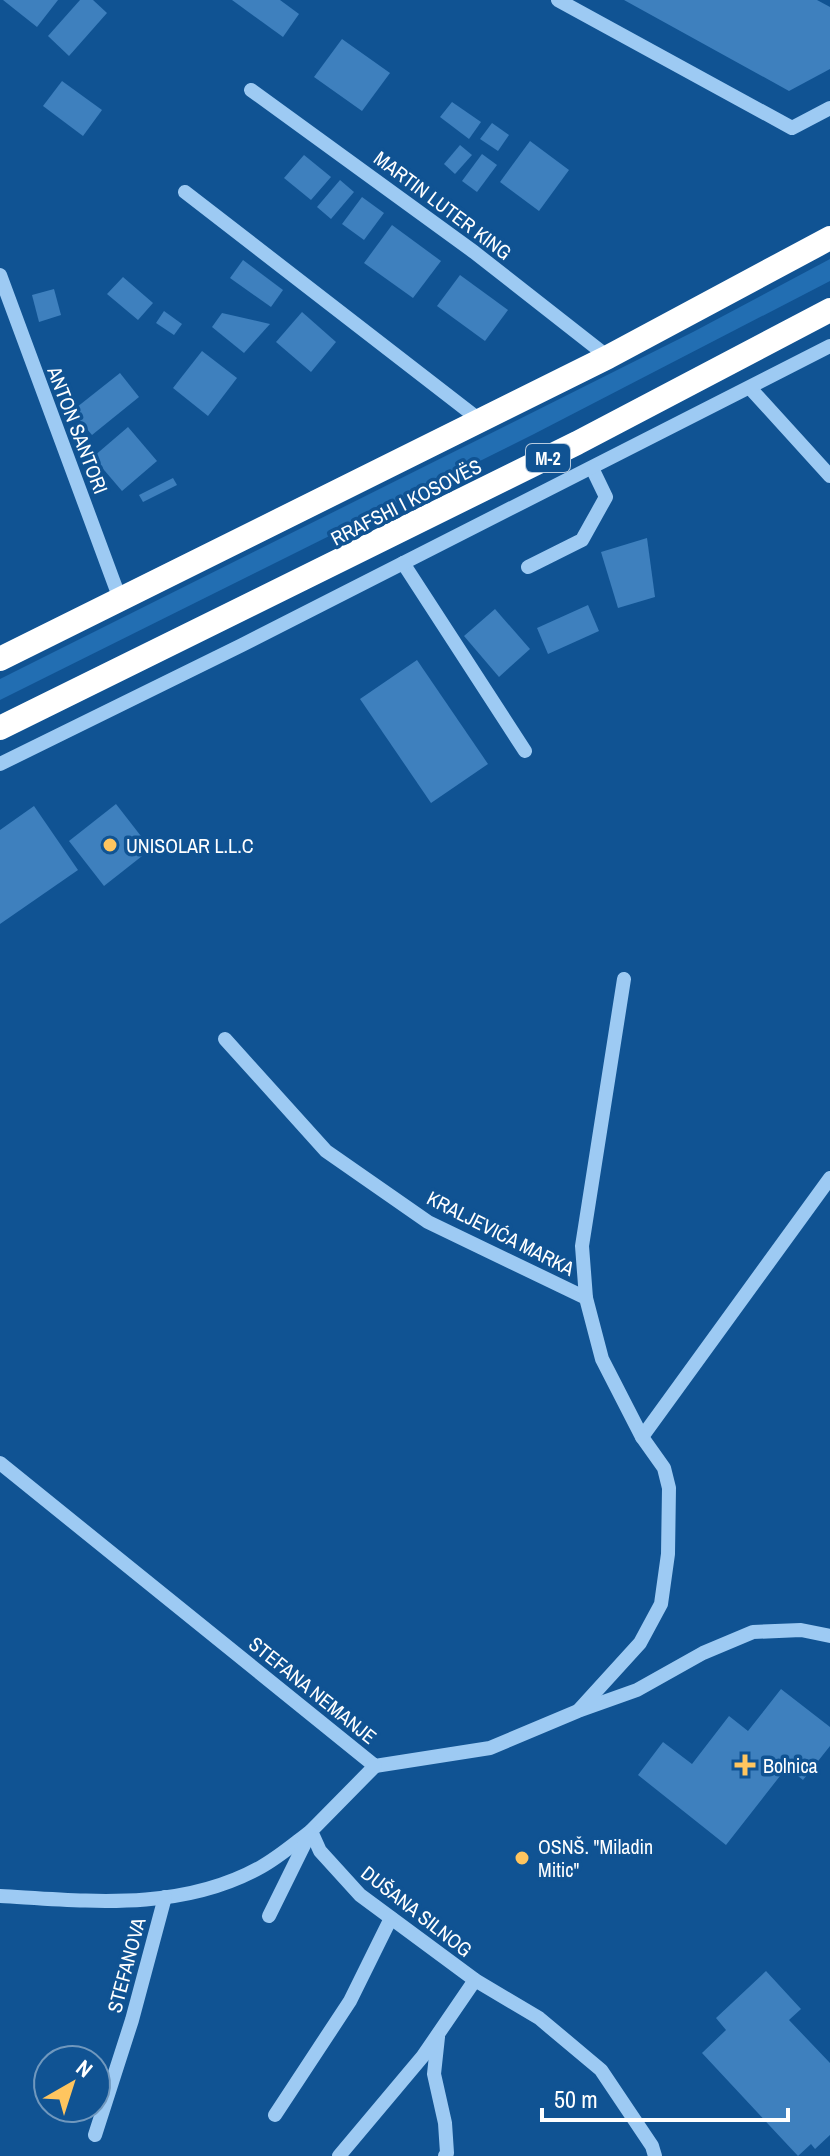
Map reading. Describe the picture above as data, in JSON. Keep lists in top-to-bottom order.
{
  "streets": {
    "highway": ["M-2", "RRAFSHI I KOSOVËS"],
    "street": [
      "MARTIN LUTER KING",
      "ANTON SANTORI",
      "KRALJEVIĆA MARKA",
      "STEFANA NEMANJE",
      "DUŠANA SILNOG",
      "STEFANOVA"
    ]
  },
  "crossings": [
    ["MARTIN LUTER KING", "RRAFSHI I KOSOVËS"],
    ["ANTON SANTORI", "RRAFSHI I KOSOVËS"],
    ["KRALJEVIĆA MARKA", "STEFANA NEMANJE"],
    ["DUŠANA SILNOG", "STEFANOVA"]
  ],
  "places": {
    "other": ["UNISOLAR L.L.C", "OSNŠ. \"Miladin Mitic\""],
    "health": ["Bolnica"]
  },
  "scale_bar": "50 m",
  "north": "top right"
}
